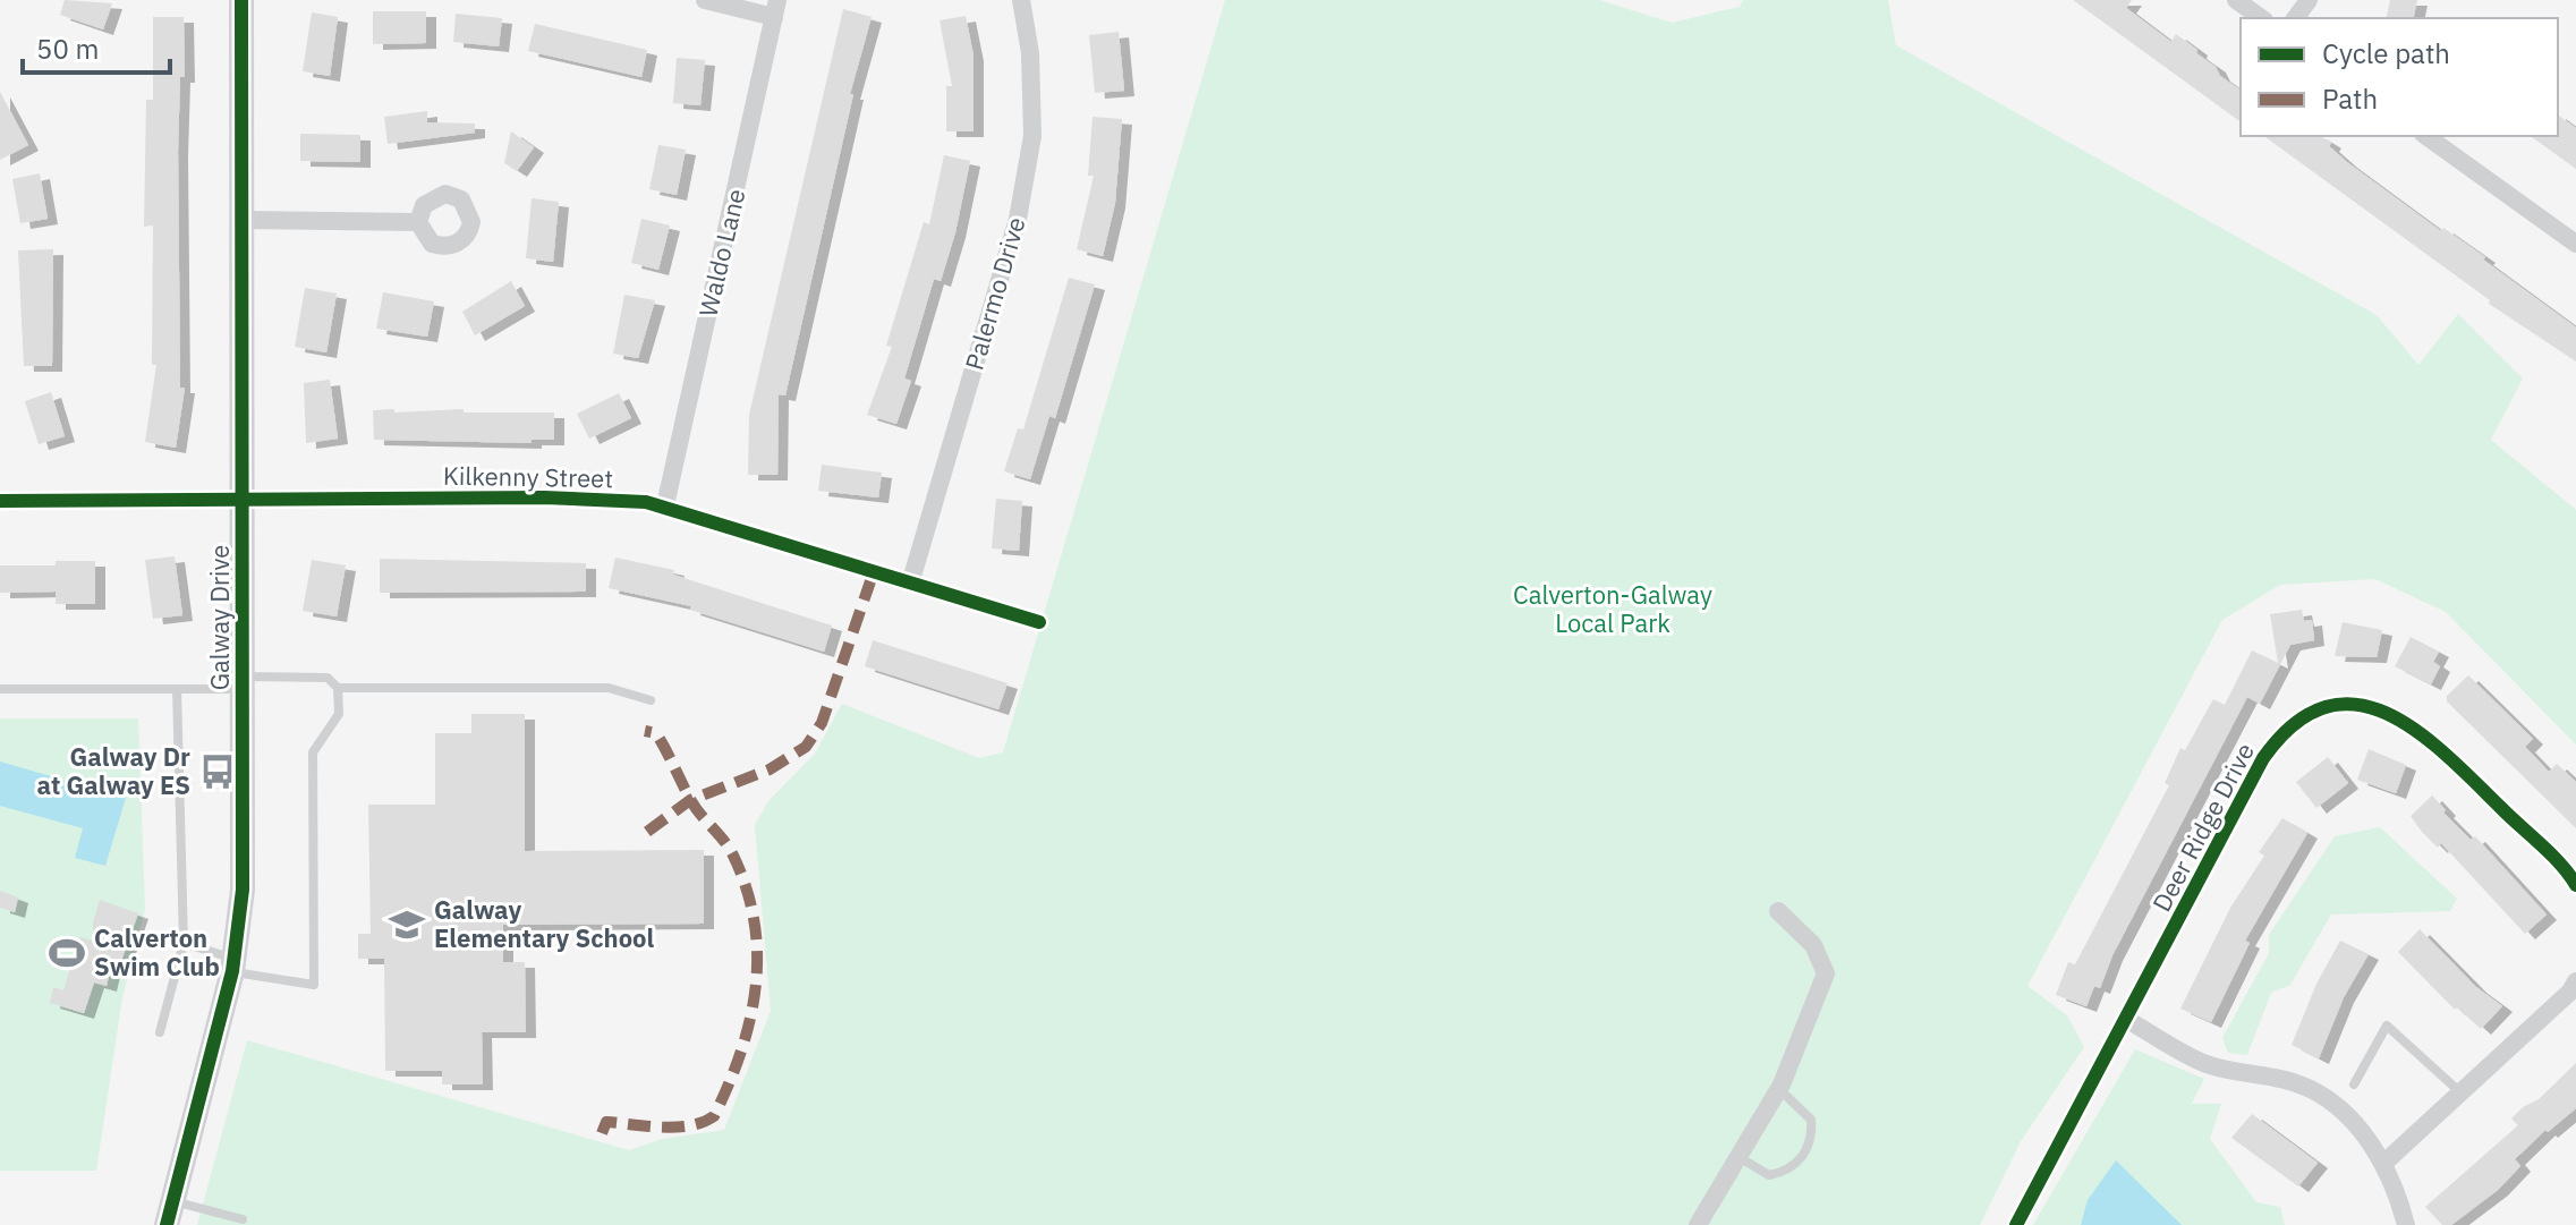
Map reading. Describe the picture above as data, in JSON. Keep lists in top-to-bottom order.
{
  "streets": {
    "street": [
      "Waldo Lane",
      "Palermo Drive",
      "Kilkenny Street",
      "Galway Drive",
      "Deer Ridge Drive"
    ]
  },
  "crossings": [
    ["Waldo Lane", "Kilkenny Street"],
    ["Palermo Drive", "Kilkenny Street"],
    ["Kilkenny Street", "Galway Drive"]
  ],
  "parks": ["Calverton-Galway Local Park"],
  "places": {
    "bus stop": ["Galway Dr at Galway ES"],
    "school or university": ["Galway Elementary School"],
    "sports": ["Calverton Swim Club"]
  },
  "legend": ["Cycle path", "Path"],
  "scale_bar": "50 m"
}
